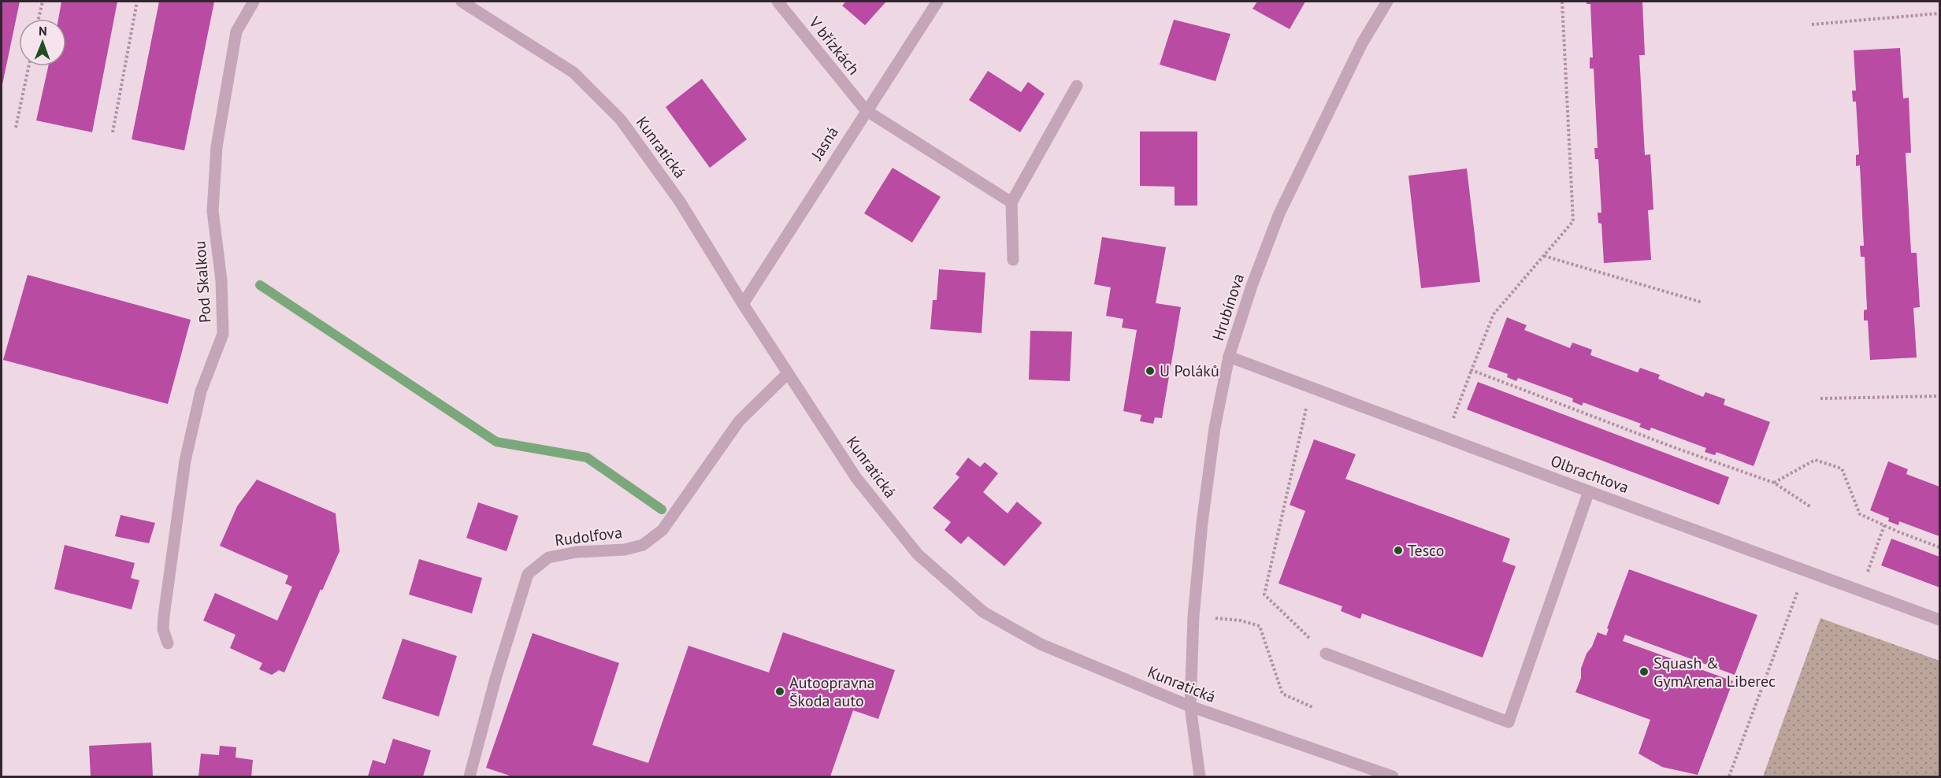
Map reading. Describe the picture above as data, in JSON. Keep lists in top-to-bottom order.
{
  "streets": {
    "street": [
      "V břízkách",
      "Jasná",
      "Kunratická",
      "Pod Skalkou",
      "Hrubínova",
      "Olbrachtova",
      "Rudolfova"
    ]
  },
  "crossings": [
    ["V břízkách", "Jasná"],
    ["Jasná", "Kunratická"],
    ["Kunratická", "Hrubínova"],
    ["Kunratická", "Rudolfova"],
    ["Hrubínova", "Olbrachtova"]
  ],
  "places": [
    "U Poláků",
    "Tesco",
    "Squash & GymArena Liberec",
    "Autoopravna Škoda auto"
  ],
  "north": "top"
}
